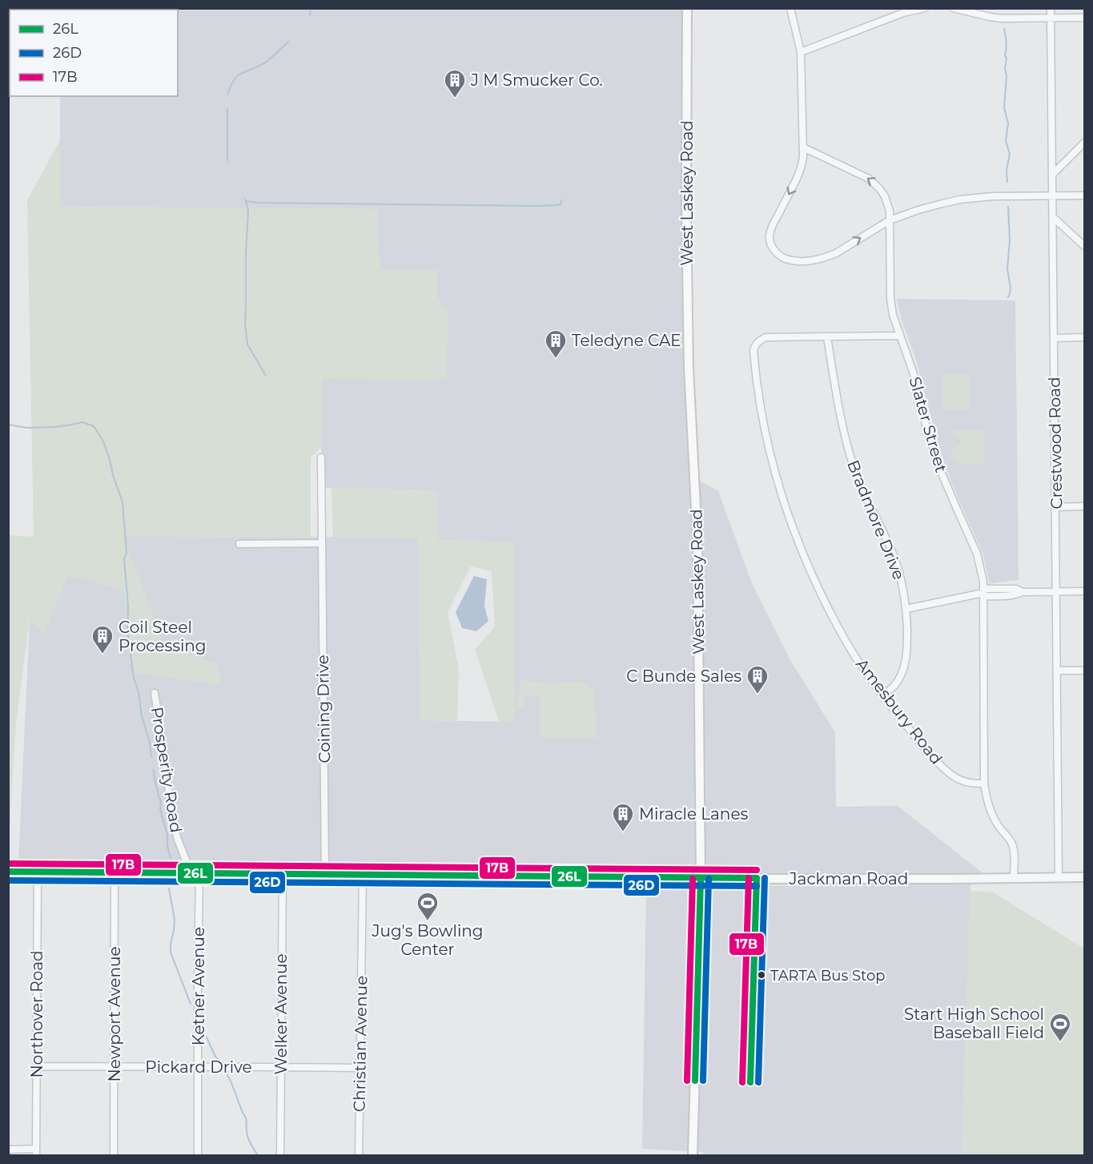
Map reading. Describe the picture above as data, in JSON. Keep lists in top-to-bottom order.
{
  "streets": {
    "main road": ["West Laskey Road", "Jackman Road"],
    "street": [
      "Slater Street",
      "Crestwood Road",
      "Bradmore Drive",
      "Coining Drive",
      "Amesbury Road",
      "Prosperity Road",
      "Ketner Avenue",
      "Northover Road",
      "Newport Avenue",
      "Welker Avenue",
      "Christian Avenue",
      "Pickard Drive"
    ]
  },
  "crossings": [
    ["West Laskey Road", "Jackman Road"],
    ["Slater Street", "Amesbury Road"],
    ["Slater Street", "Jackman Road"],
    ["Crestwood Road", "Jackman Road"],
    ["Bradmore Drive", "Amesbury Road"],
    ["Coining Drive", "Jackman Road"],
    ["Prosperity Road", "Jackman Road"],
    ["Prosperity Road", "Ketner Avenue"],
    ["Jackman Road", "Ketner Avenue"],
    ["Jackman Road", "Northover Road"],
    ["Jackman Road", "Newport Avenue"],
    ["Jackman Road", "Welker Avenue"],
    ["Jackman Road", "Christian Avenue"],
    ["Ketner Avenue", "Pickard Drive"],
    ["Northover Road", "Pickard Drive"],
    ["Newport Avenue", "Pickard Drive"],
    ["Welker Avenue", "Pickard Drive"],
    ["Christian Avenue", "Pickard Drive"]
  ],
  "places": {
    "building": [
      "J M Smucker Co.",
      "Teledyne CAE",
      "Coil Steel Processing",
      "C Bunde Sales",
      "Miracle Lanes"
    ],
    "sports": ["Jug's Bowling Center", "Start High School Baseball Field"],
    "other": ["TARTA Bus Stop"]
  },
  "lines": ["transit line 17B", "transit line 26L", "transit line 26D"],
  "legend": ["26L", "26D", "17B"]
}
